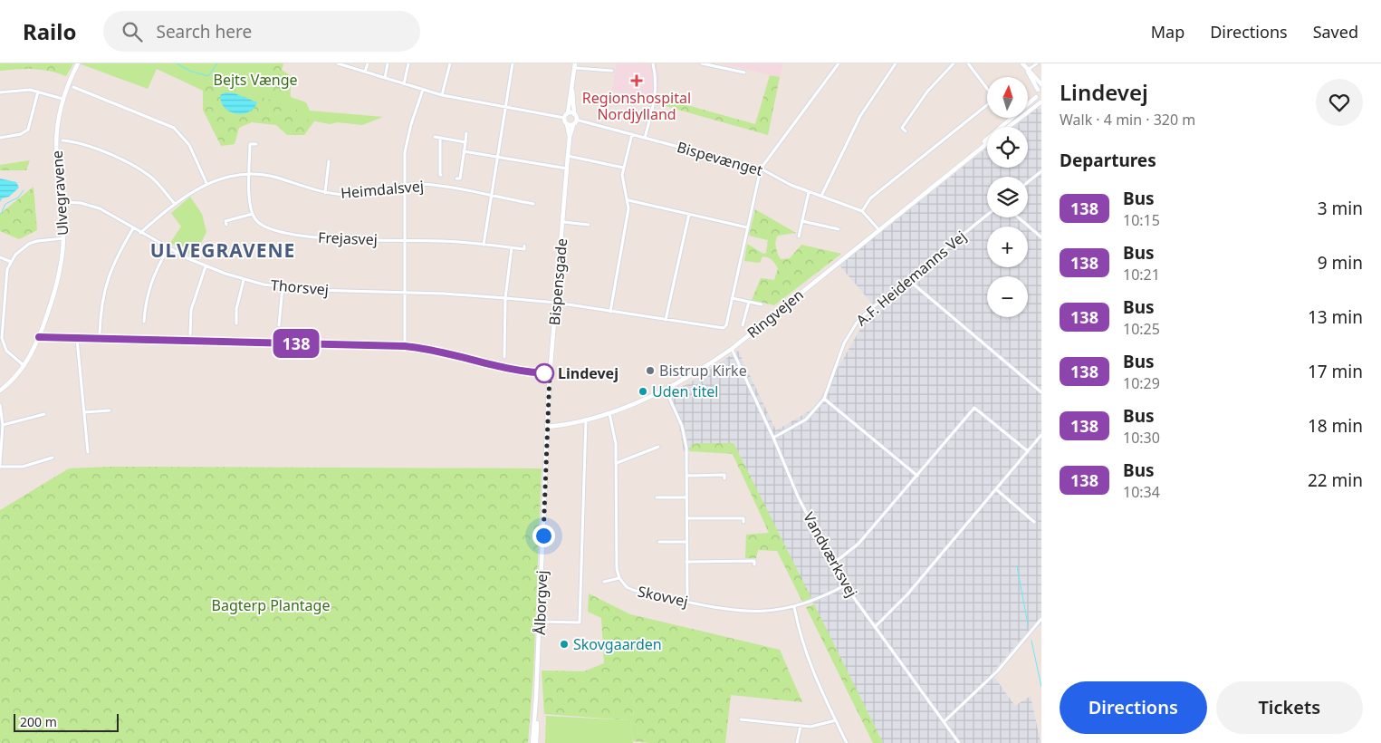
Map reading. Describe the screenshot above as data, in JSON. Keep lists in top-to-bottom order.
{
  "streets": {
    "main road": [
      "Ulvegravene",
      "Bispensgade",
      "Ringvejen",
      "Ålborgvej"
    ],
    "street": [
      "Bispevænget",
      "Heimdalsvej",
      "Frejasvej",
      "A.F. Heidemanns Vej",
      "Thorsvej",
      "Vandværksvej",
      "Skovvej"
    ]
  },
  "crossings": [
    ["Bispevænget", "Bispensgade"],
    ["Bispevænget", "Ringvejen"],
    ["Heimdalsvej", "Thorsvej"],
    ["Ulvegravene", "Thorsvej"],
    ["A.F. Heidemanns Vej", "Vandværksvej"],
    ["Bispensgade", "Thorsvej"],
    ["Bispensgade", "Ringvejen"],
    ["Bispensgade", "Ålborgvej"],
    ["Ringvejen", "Vandværksvej"],
    ["Ringvejen", "Skovvej"],
    ["Ringvejen", "Ålborgvej"],
    ["Vandværksvej", "Skovvej"]
  ],
  "districts": ["ULVEGRAVENE"],
  "parks": ["Bejts Vænge", "Bagterp Plantage"],
  "places": {
    "health": ["Regionshospital Nordjylland"],
    "other": [
      "Bistrup Kirke",
      "Lindevej",
      "Uden titel",
      "Skovgaarden"
    ]
  },
  "lines": ["bus line 138"],
  "scale_bar": "200 m",
  "north": "top",
  "page": {
    "header": "Railo",
    "search": "Search here",
    "nav": ["Map", "Directions", "Saved"],
    "on_map": "138",
    "heading": [
      ["Lindevej", "Walk · 4 min · 320 m"],
      "Departures"
    ],
    "map_buttons": ["+", "−"],
    "list": [
      {
        "mark": "138",
        "name": "Bus",
        "note": "10:15",
        "value": "3 min"
      },
      {
        "mark": "138",
        "name": "Bus",
        "note": "10:21",
        "value": "9 min"
      },
      {
        "mark": "138",
        "name": "Bus",
        "note": "10:25",
        "value": "13 min"
      },
      {
        "mark": "138",
        "name": "Bus",
        "note": "10:29",
        "value": "17 min"
      },
      {
        "mark": "138",
        "name": "Bus",
        "note": "10:30",
        "value": "18 min"
      },
      {
        "mark": "138",
        "name": "Bus",
        "note": "10:34",
        "value": "22 min"
      }
    ],
    "buttons": ["Directions", "Tickets"],
    "scale": "200 m"
  }
}
